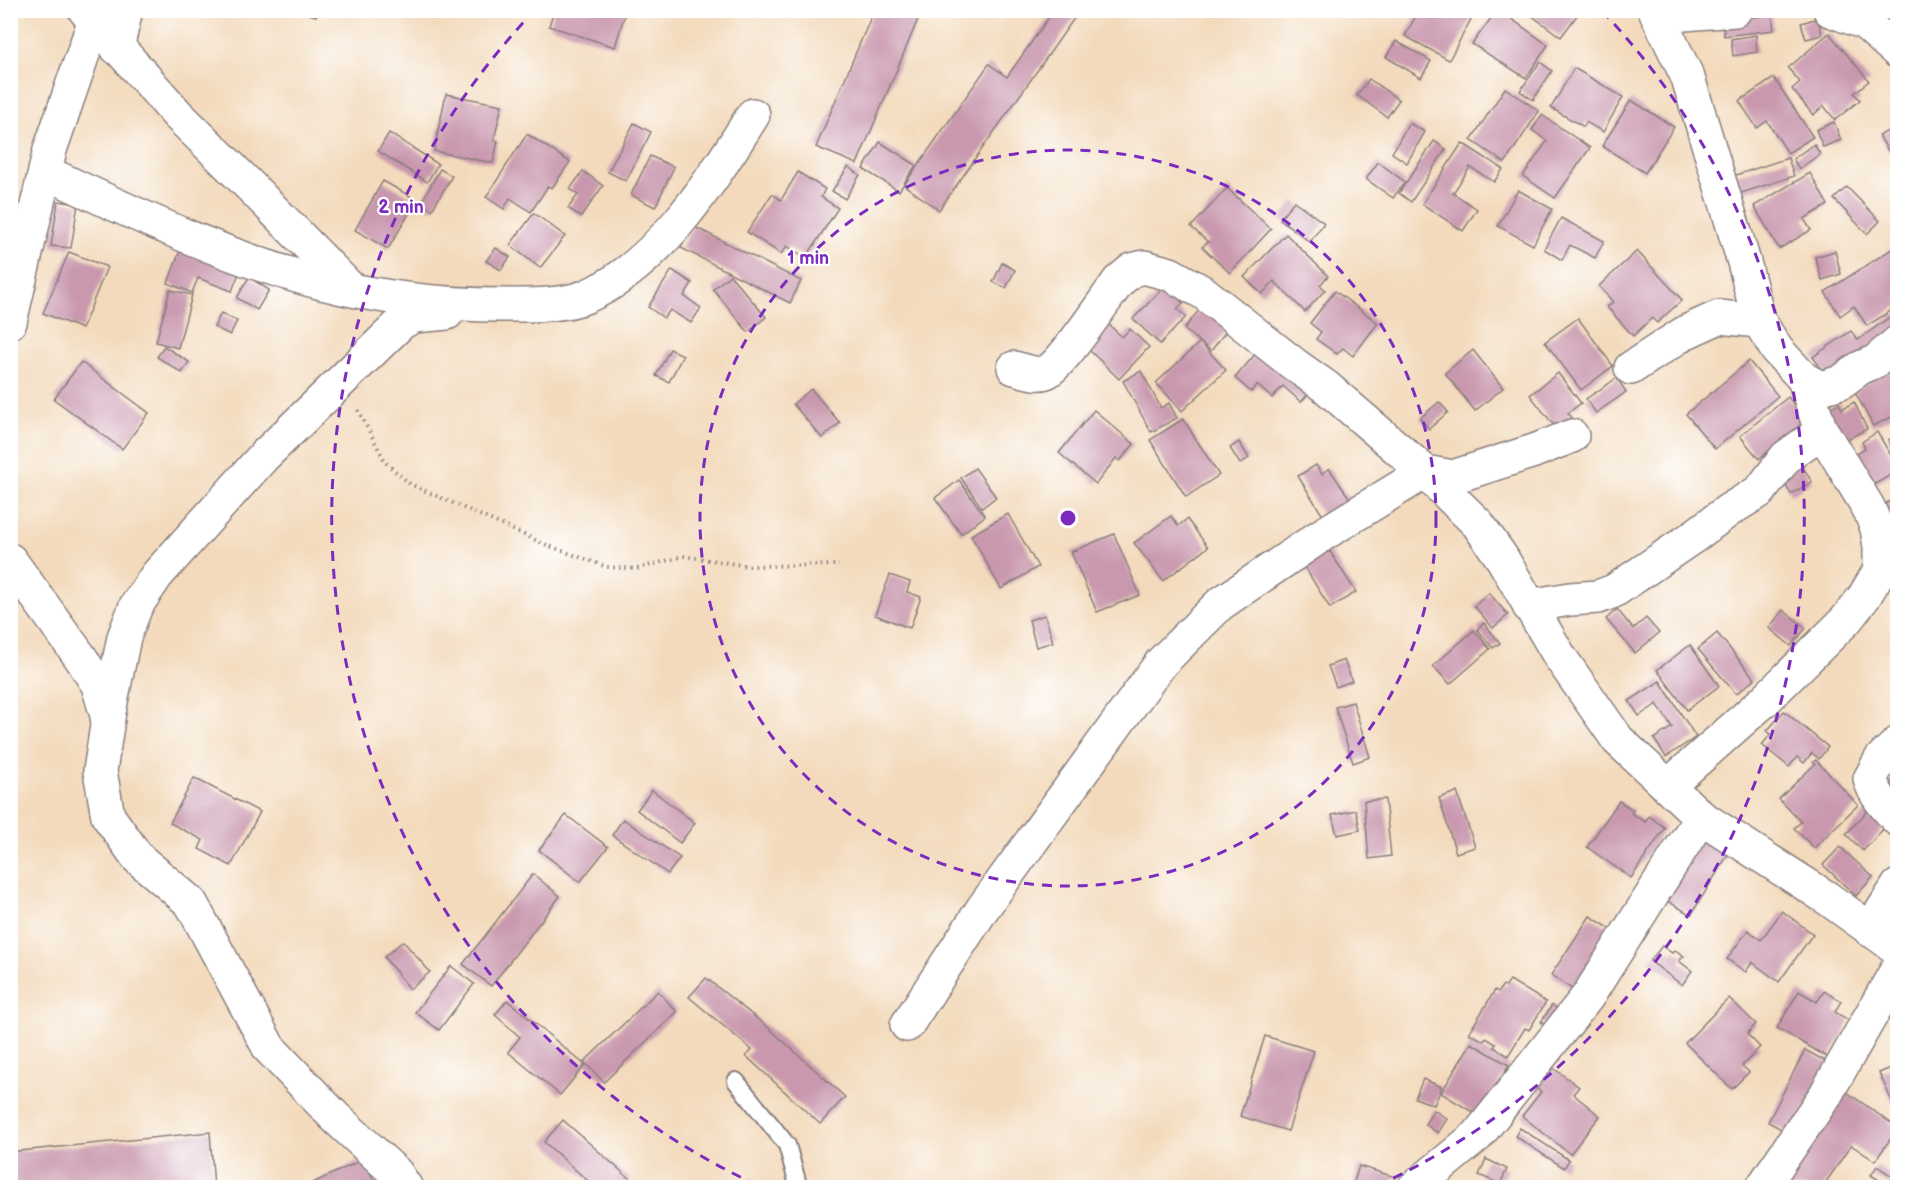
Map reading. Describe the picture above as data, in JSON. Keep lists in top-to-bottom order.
{
  "rings": ["2 min", "1 min"]
}
